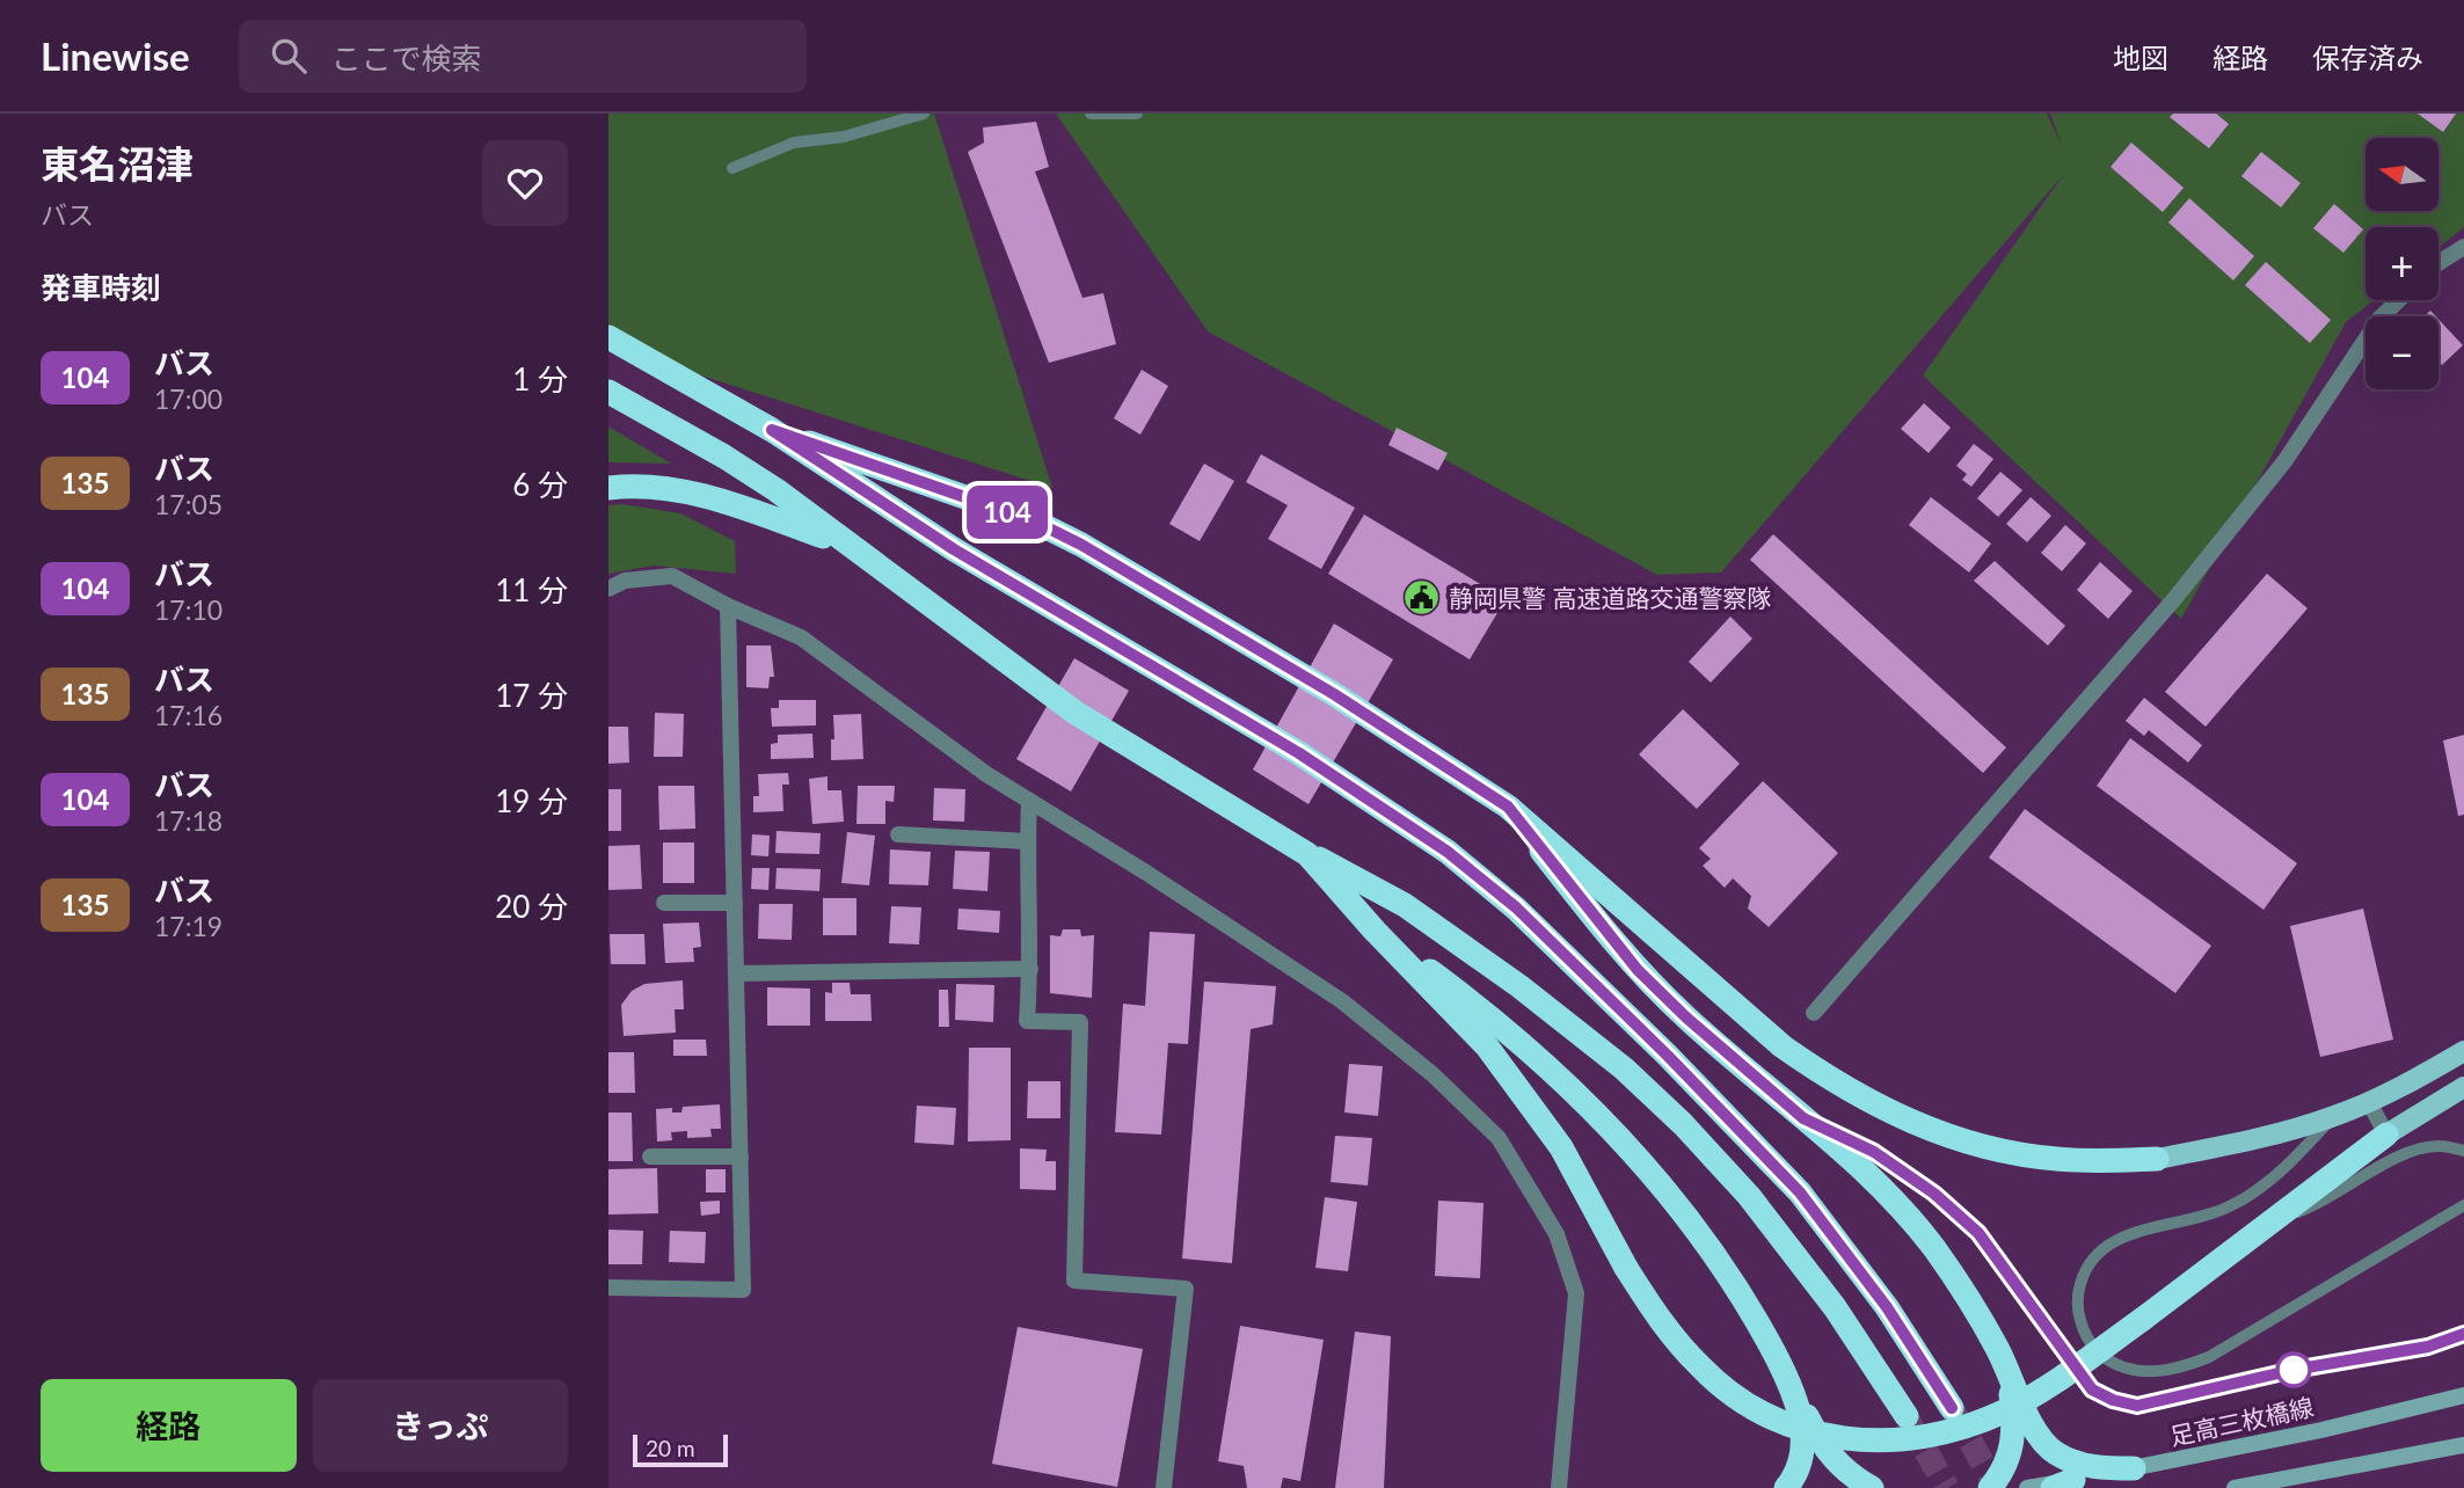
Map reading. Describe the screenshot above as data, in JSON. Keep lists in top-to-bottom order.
{
  "streets": {
    "main road": ["足高三枚橋線"]
  },
  "places": {
    "public building": ["静岡県警 高速道路交通警察隊"]
  },
  "lines": ["bus line 104"],
  "scale_bar": "20 m",
  "north": "left",
  "page": {
    "header": "Linewise",
    "search": "ここで検索",
    "nav": ["地図", "経路", "保存済み"],
    "heading": [
      ["東名沼津", "バス"],
      "発車時刻"
    ],
    "on_map": "104",
    "map_buttons": ["+", "−"],
    "list": [
      {
        "mark": "104",
        "name": "バス",
        "note": "17:00",
        "value": "1 分"
      },
      {
        "mark": "135",
        "name": "バス",
        "note": "17:05",
        "value": "6 分"
      },
      {
        "mark": "104",
        "name": "バス",
        "note": "17:10",
        "value": "11 分"
      },
      {
        "mark": "135",
        "name": "バス",
        "note": "17:16",
        "value": "17 分"
      },
      {
        "mark": "104",
        "name": "バス",
        "note": "17:18",
        "value": "19 分"
      },
      {
        "mark": "135",
        "name": "バス",
        "note": "17:19",
        "value": "20 分"
      }
    ],
    "buttons": ["経路", "きっぷ"],
    "scale": "20 m"
  }
}
